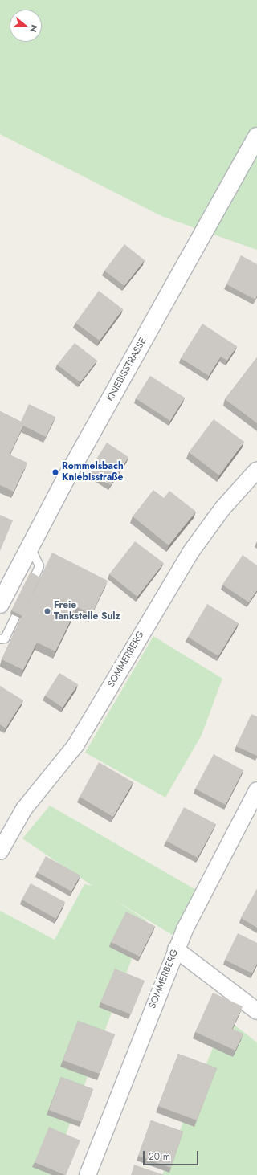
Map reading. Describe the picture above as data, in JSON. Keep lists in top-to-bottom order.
{
  "streets": {
    "street": ["KNIEBISSTRASSE", "SOMMERBERG"]
  },
  "places": ["Rommelsbach Kniebisstraße", "Freie Tankstelle Sulz"],
  "scale_bar": "20 m",
  "north": "right"
}
